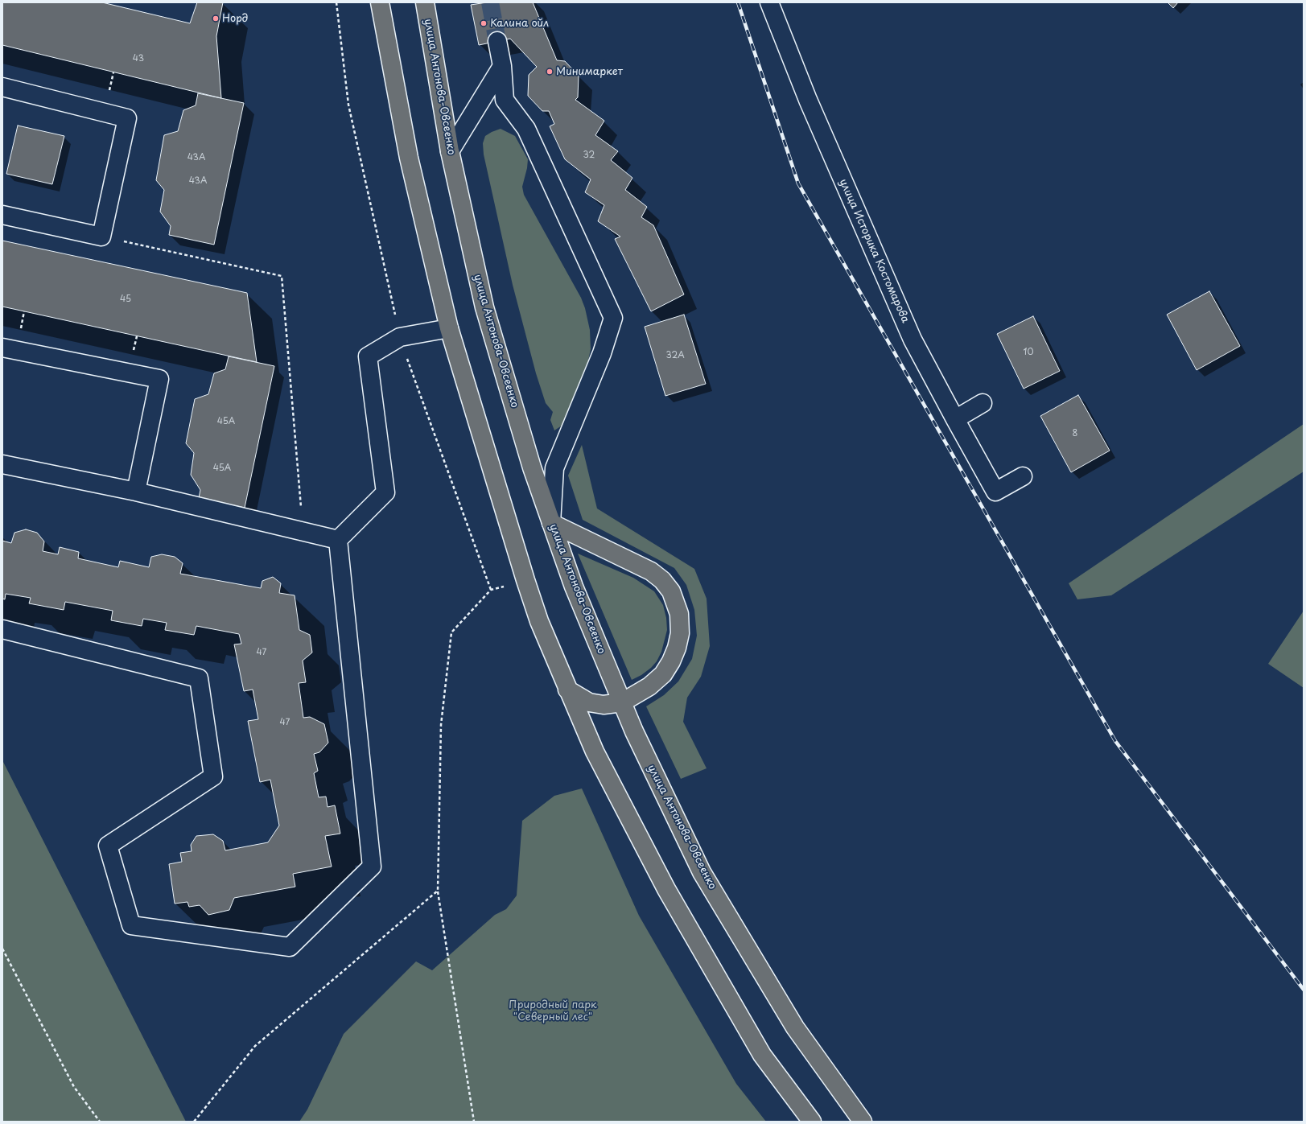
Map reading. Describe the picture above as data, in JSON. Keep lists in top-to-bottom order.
{
  "streets": {
    "highway": ["улица Антонова-Овсеенко"],
    "street": ["улица Историка Костомарова"]
  },
  "parks": ["Природный парк \"Северный лес\""],
  "places": ["Норд", "Калина ойл", "Минимаркет"],
  "house_numbers": [
    "43",
    "32",
    "43А",
    "43А",
    "45",
    "10",
    "32А",
    "45А",
    "8",
    "45А",
    "47",
    "47"
  ]
}
